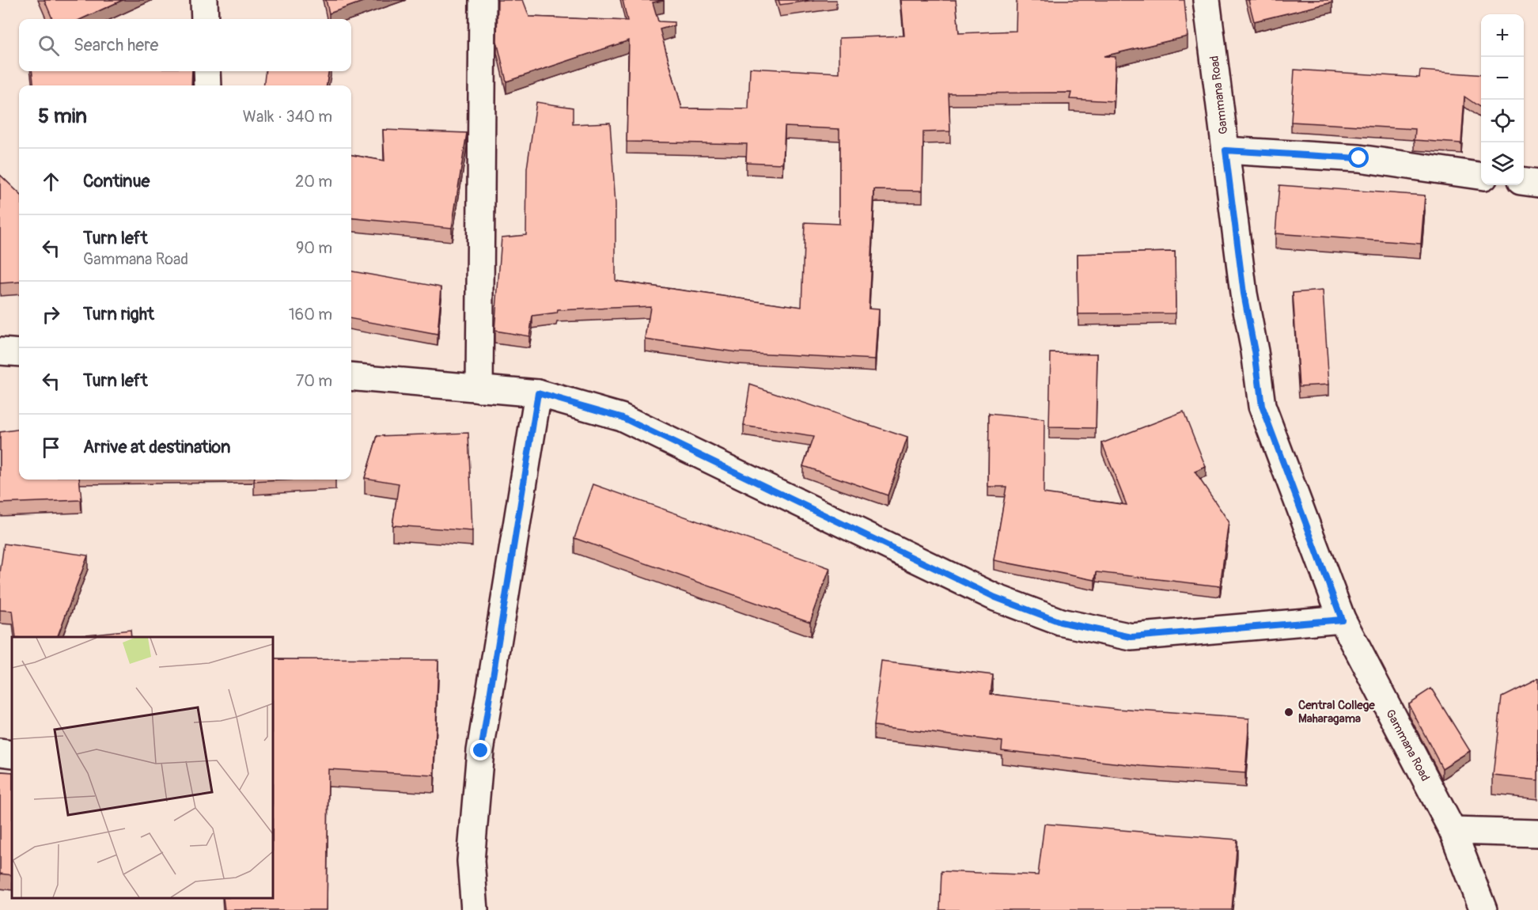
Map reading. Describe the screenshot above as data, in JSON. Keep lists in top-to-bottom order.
{
  "streets": {
    "street": ["Gammana Road"]
  },
  "places": ["Central College Maharagama"],
  "page": {
    "map_buttons": ["+", "−"],
    "search": "Search here",
    "heading": ["5 min", "Walk · 340 m"],
    "list": [
      ["Continue", "20 m"],
      ["Turn left", "Gammana Road", "90 m"],
      ["Turn right", "160 m"],
      ["Turn left", "70 m"],
      "Arrive at destination"
    ]
  }
}
